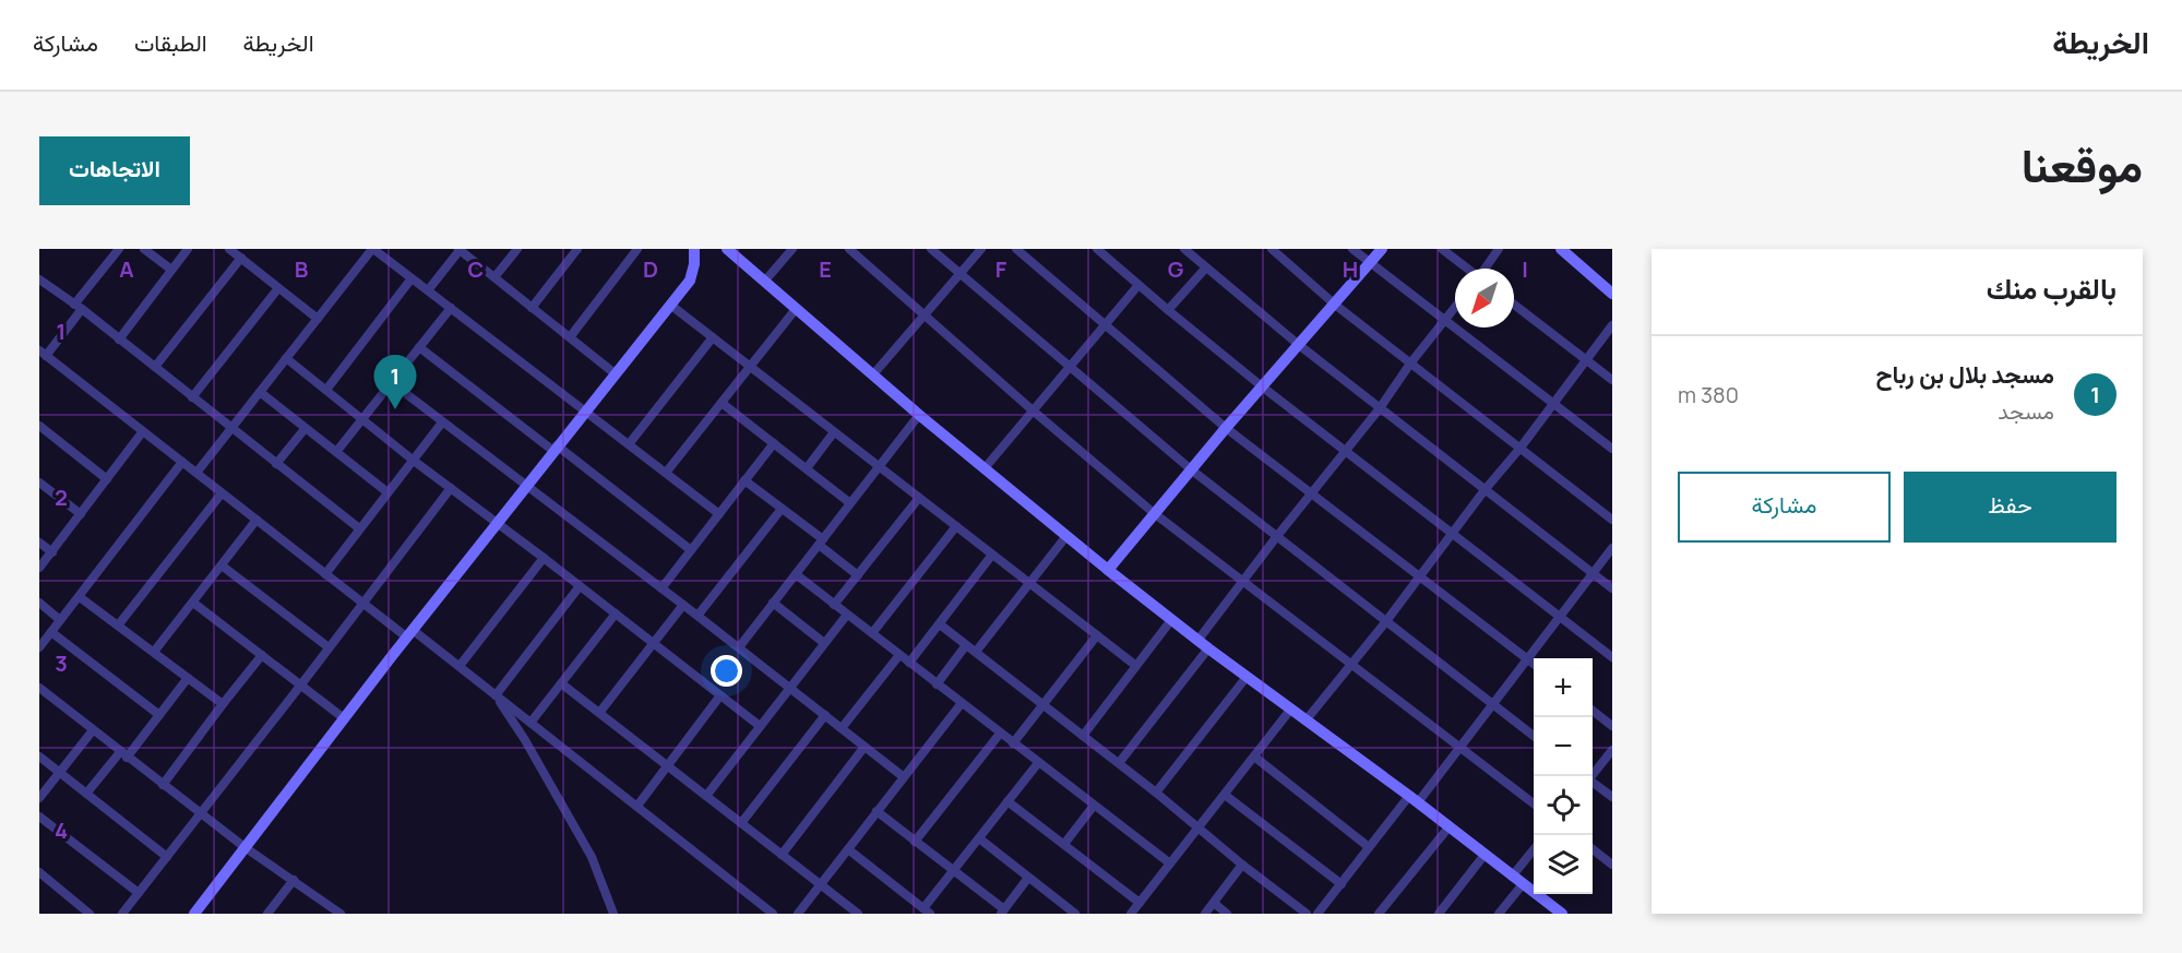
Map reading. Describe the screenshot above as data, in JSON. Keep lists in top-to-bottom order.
{
  "north": "bottom left",
  "page": {
    "header": "الخريطة",
    "nav": ["الخريطة", "الطبقات", "مشاركة"],
    "title": "موقعنا",
    "buttons": [
      "الاتجاهات",
      ["حفظ", "مشاركة"]
    ],
    "heading": "بالقرب منك",
    "list": [
      {
        "mark": "1",
        "name": "مسجد بلال بن رباح",
        "note": "مسجد",
        "value": "380 m"
      }
    ],
    "pins": "1",
    "map_buttons": ["+", "−"]
  },
  "grid": {
    "columns": [
      "A",
      "B",
      "C",
      "D",
      "E",
      "F",
      "G",
      "H",
      "I"
    ],
    "rows": [
      "1",
      "2",
      "3",
      "4"
    ]
  }
}
